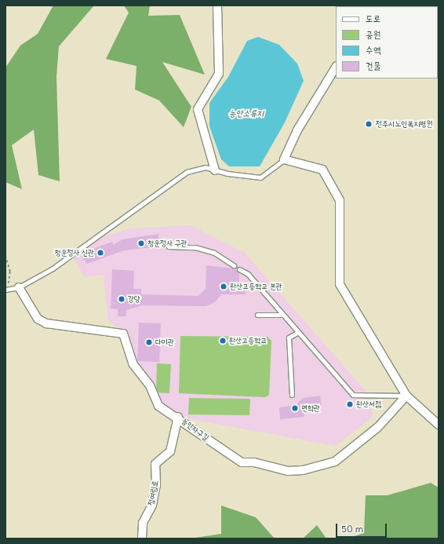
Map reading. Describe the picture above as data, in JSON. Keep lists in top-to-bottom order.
{
  "streets": {
    "street": ["능안자구길", "정여립로"]
  },
  "crossings": [
    ["능안자구길", "정여립로"]
  ],
  "water": ["능안소류지"],
  "places": [
    "전주시노인복지병원",
    "청운정사 구관",
    "청운정사 신관",
    "완산고등학교 본관",
    "강당",
    "완산고등학교",
    "다미관",
    "완산서점",
    "면학관"
  ],
  "legend": [
    "도로",
    "공원",
    "수역",
    "건물"
  ],
  "scale_bar": "50 m"
}
